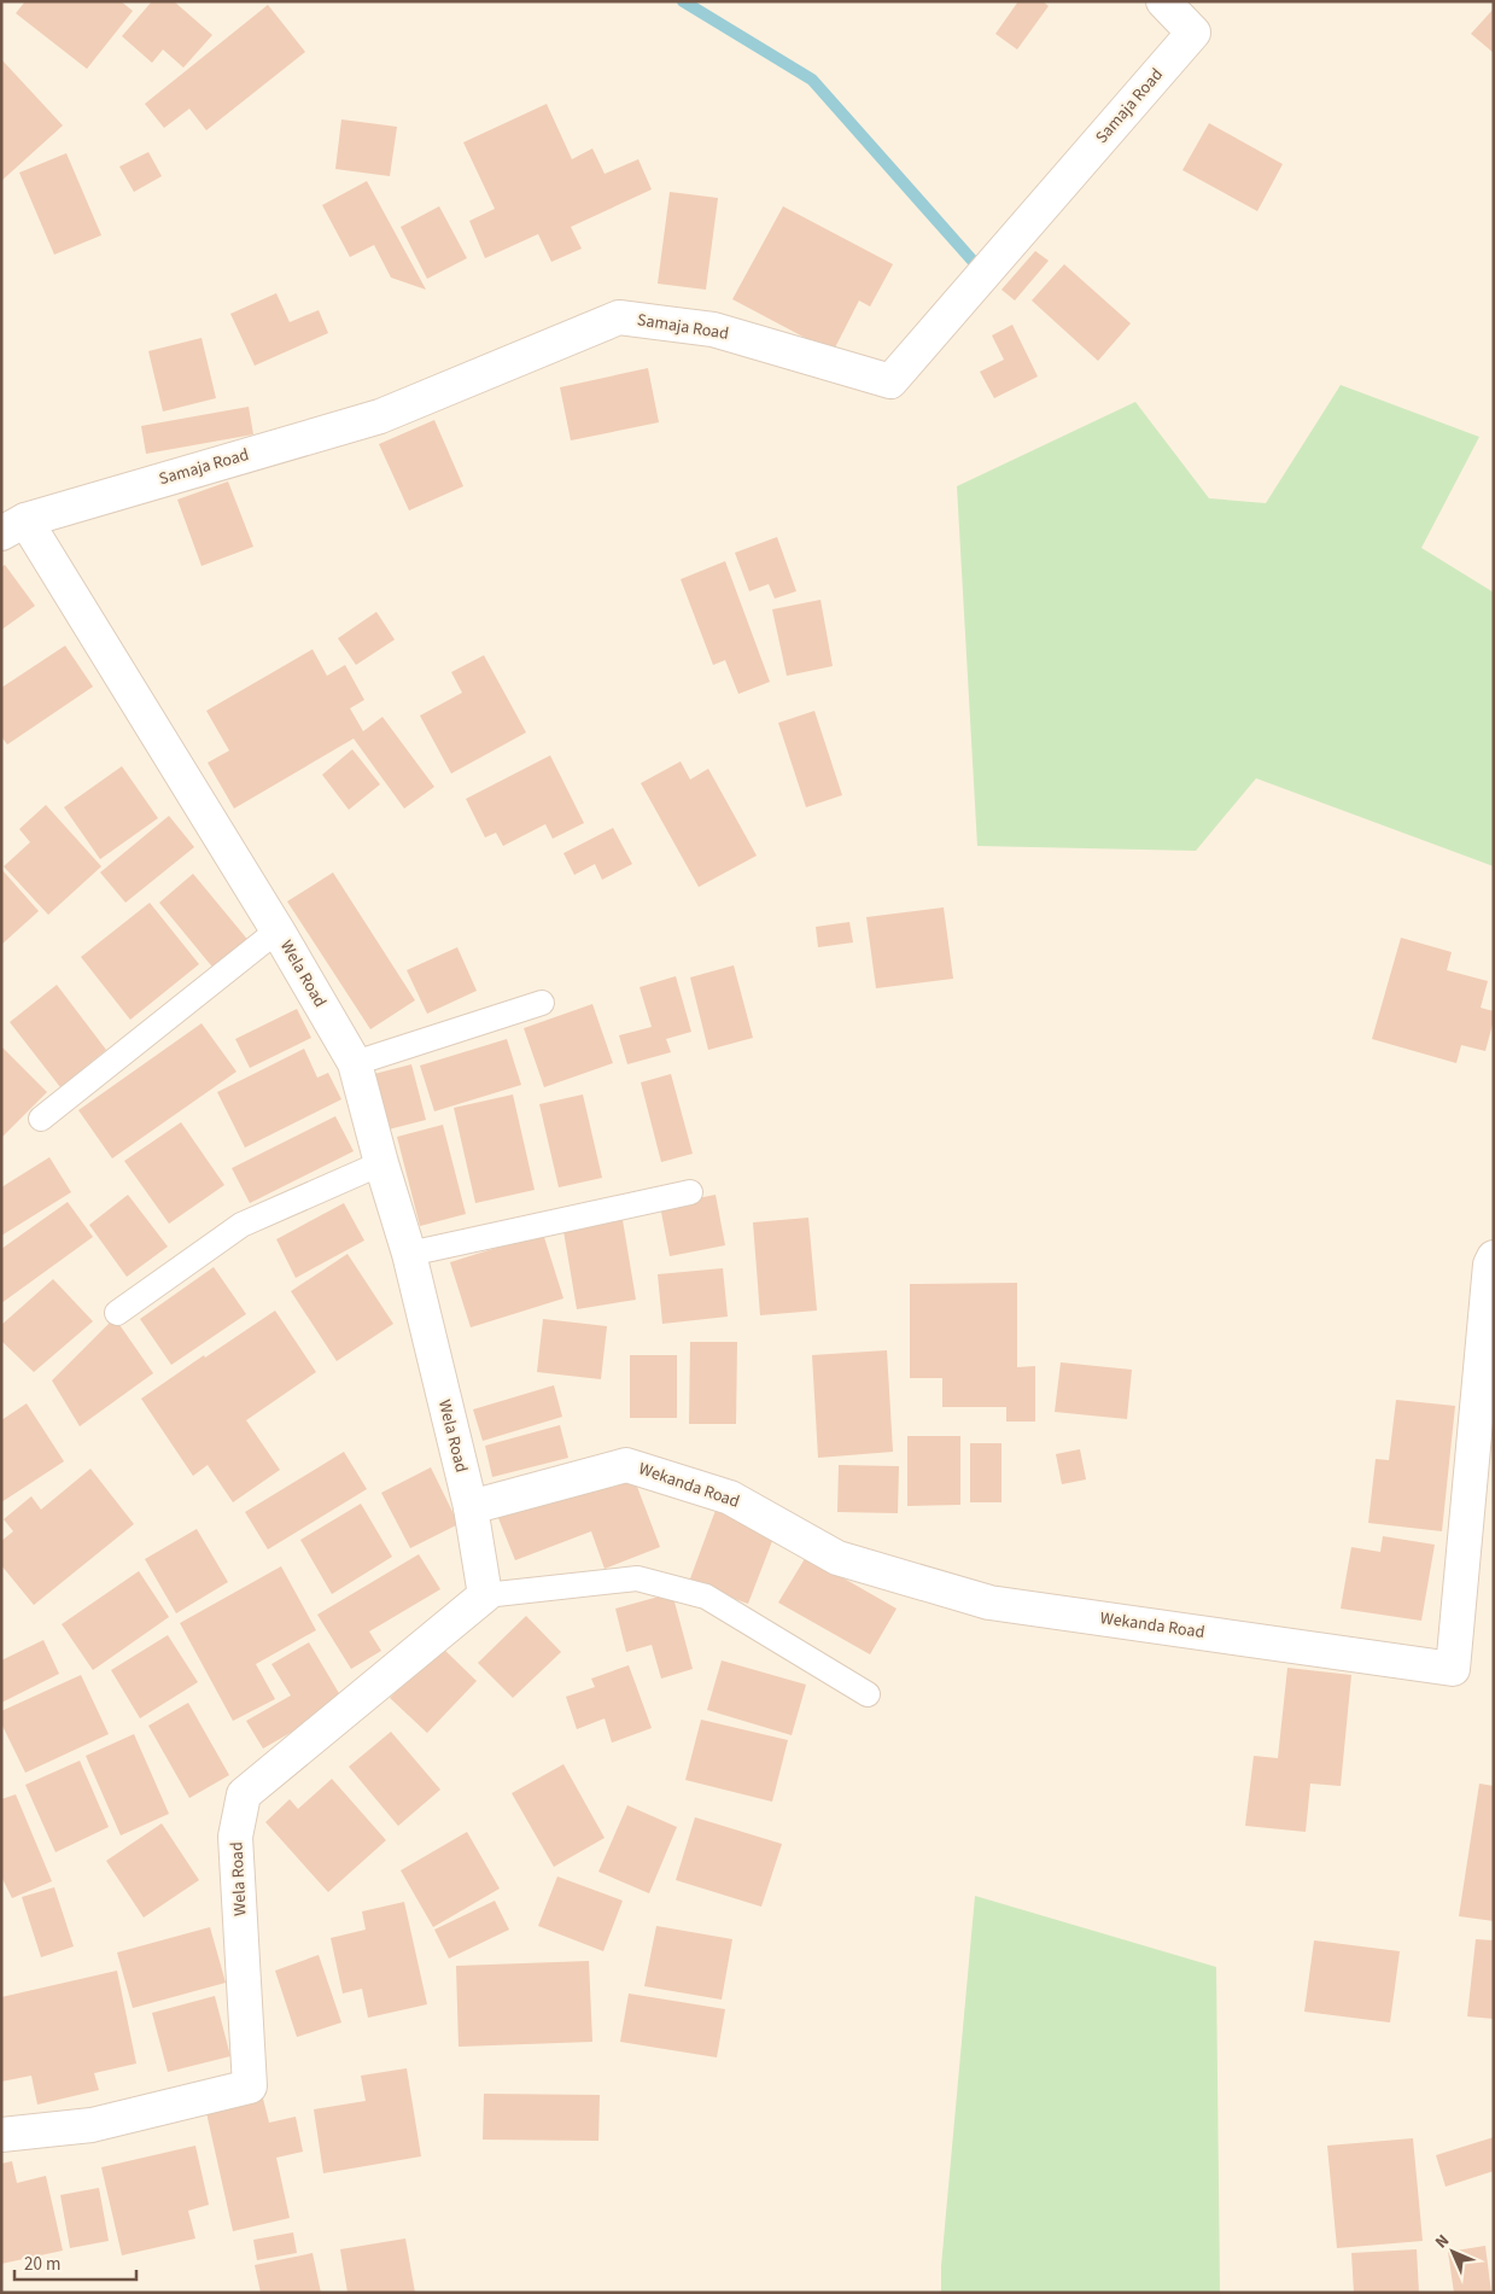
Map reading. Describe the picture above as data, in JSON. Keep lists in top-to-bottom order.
{
  "streets": {
    "street": ["Samaja Road", "Wela Road", "Wekanda Road"]
  },
  "crossings": [
    ["Samaja Road", "Wela Road"],
    ["Wela Road", "Wekanda Road"]
  ],
  "scale_bar": "20 m",
  "north": "top left"
}
